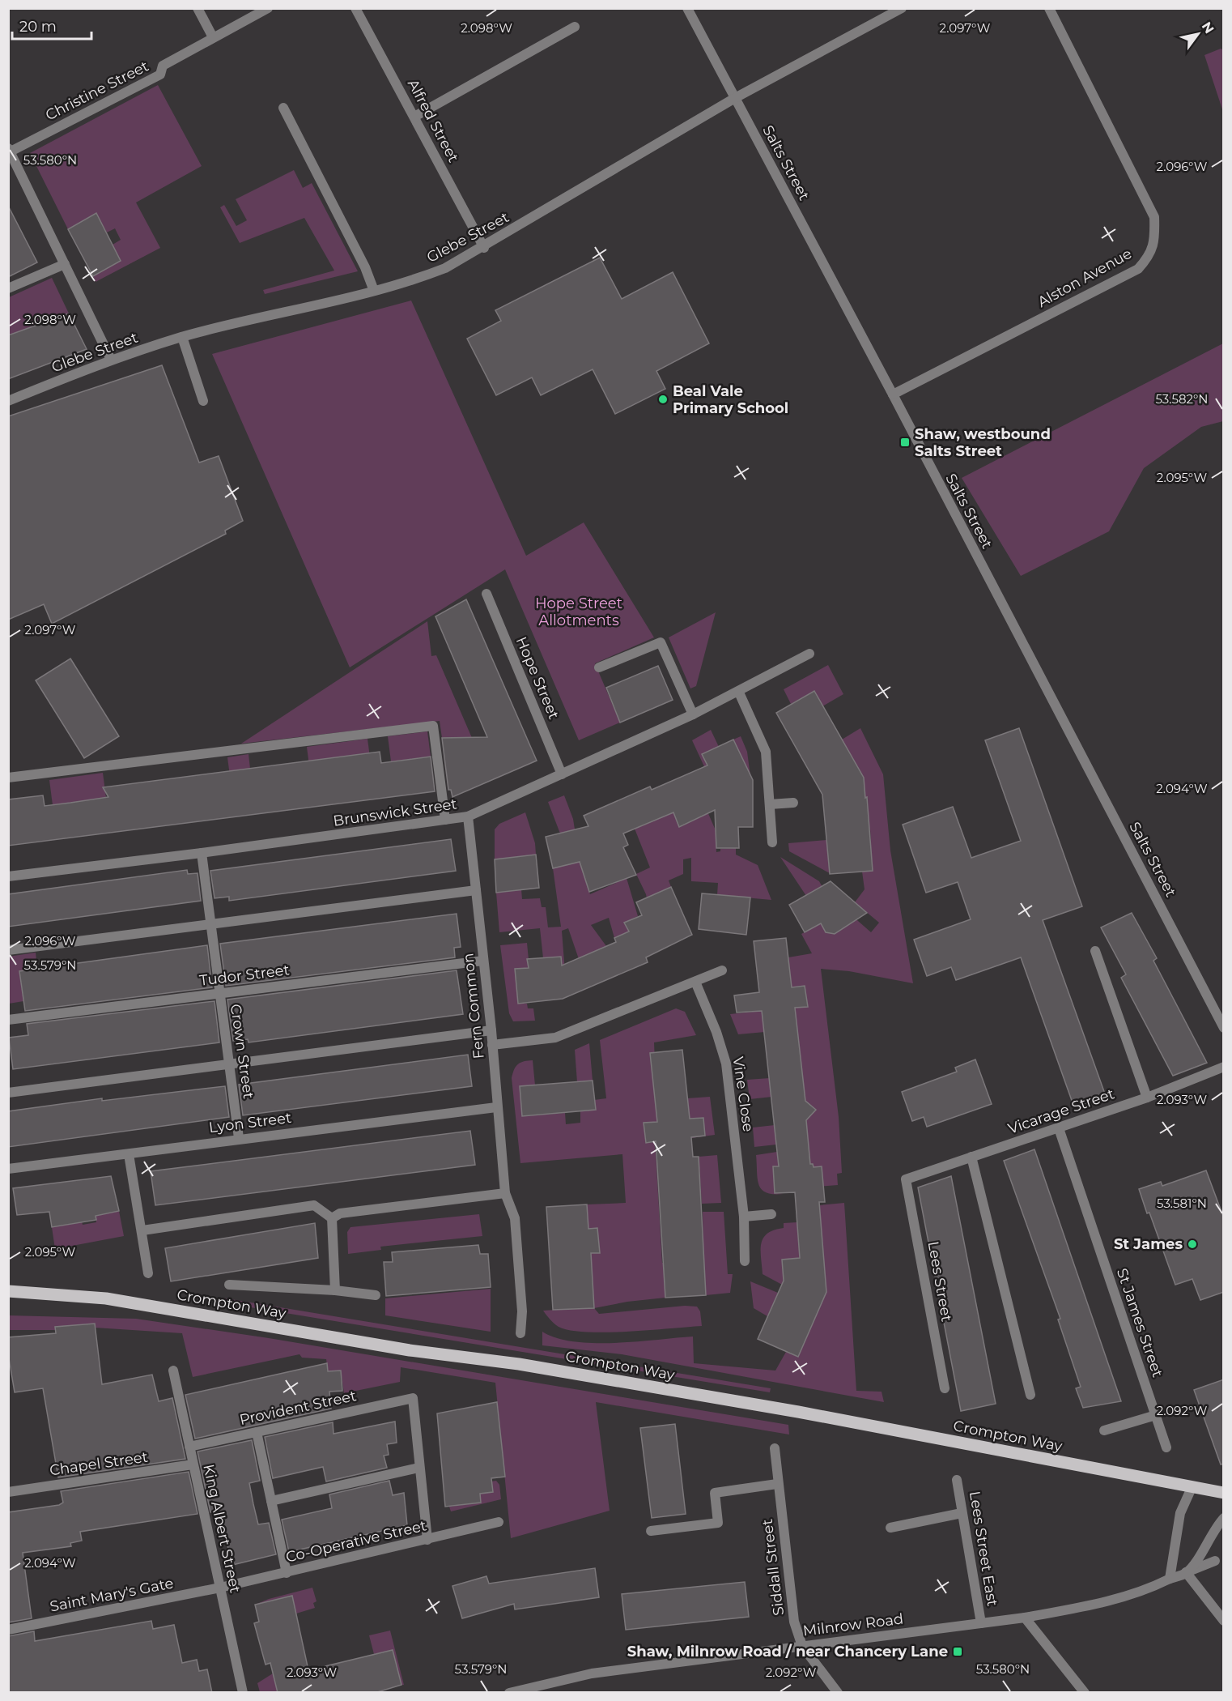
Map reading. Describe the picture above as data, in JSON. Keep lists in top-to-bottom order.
{
  "streets": {
    "main road": ["Crompton Way"],
    "street": [
      "Christine Street",
      "Alfred Street",
      "Salts Street",
      "Glebe Street",
      "Alston Avenue",
      "Hope Street",
      "Brunswick Street",
      "Tudor Street",
      "Fern Common",
      "Crown Street",
      "Vine Close",
      "Vicarage Street",
      "Lyon Street",
      "Lees Street",
      "St James Street",
      "Provident Street",
      "Chapel Street",
      "King Albert Street",
      "Co-Operative Street",
      "Lees Street East",
      "Siddall Street",
      "Saint Mary's Gate",
      "Milnrow Road"
    ]
  },
  "crossings": [
    ["Alfred Street", "Glebe Street"],
    ["Salts Street", "Glebe Street"],
    ["Salts Street", "Alston Avenue"],
    ["Hope Street", "Brunswick Street"],
    ["Brunswick Street", "Fern Common"],
    ["Brunswick Street", "Crown Street"],
    ["Tudor Street", "Fern Common"],
    ["Tudor Street", "Crown Street"],
    ["Fern Common", "Lyon Street"],
    ["Crown Street", "Lyon Street"],
    ["Vicarage Street", "Lees Street"],
    ["Vicarage Street", "St James Street"],
    ["Provident Street", "King Albert Street"],
    ["Chapel Street", "King Albert Street"],
    ["King Albert Street", "Co-Operative Street"],
    ["King Albert Street", "Saint Mary's Gate"],
    ["Co-Operative Street", "Saint Mary's Gate"],
    ["Lees Street East", "Milnrow Road"],
    ["Siddall Street", "Milnrow Road"]
  ],
  "parks": ["Hope Street Allotments"],
  "places": {
    "other": ["Beal Vale Primary School", "St James"],
    "transit": ["Shaw, westbound Salts Street", "Shaw, Milnrow Road / near Chancery Lane"]
  },
  "scale_bar": "20 m",
  "north": "top right",
  "coordinates": [
    "2.098°W",
    "2.097°W",
    "53.580°N",
    "2.096°W",
    "53.582°N",
    "2.095°W",
    "2.094°W",
    "53.579°N",
    "2.093°W",
    "53.581°N",
    "2.092°W"
  ]
}
